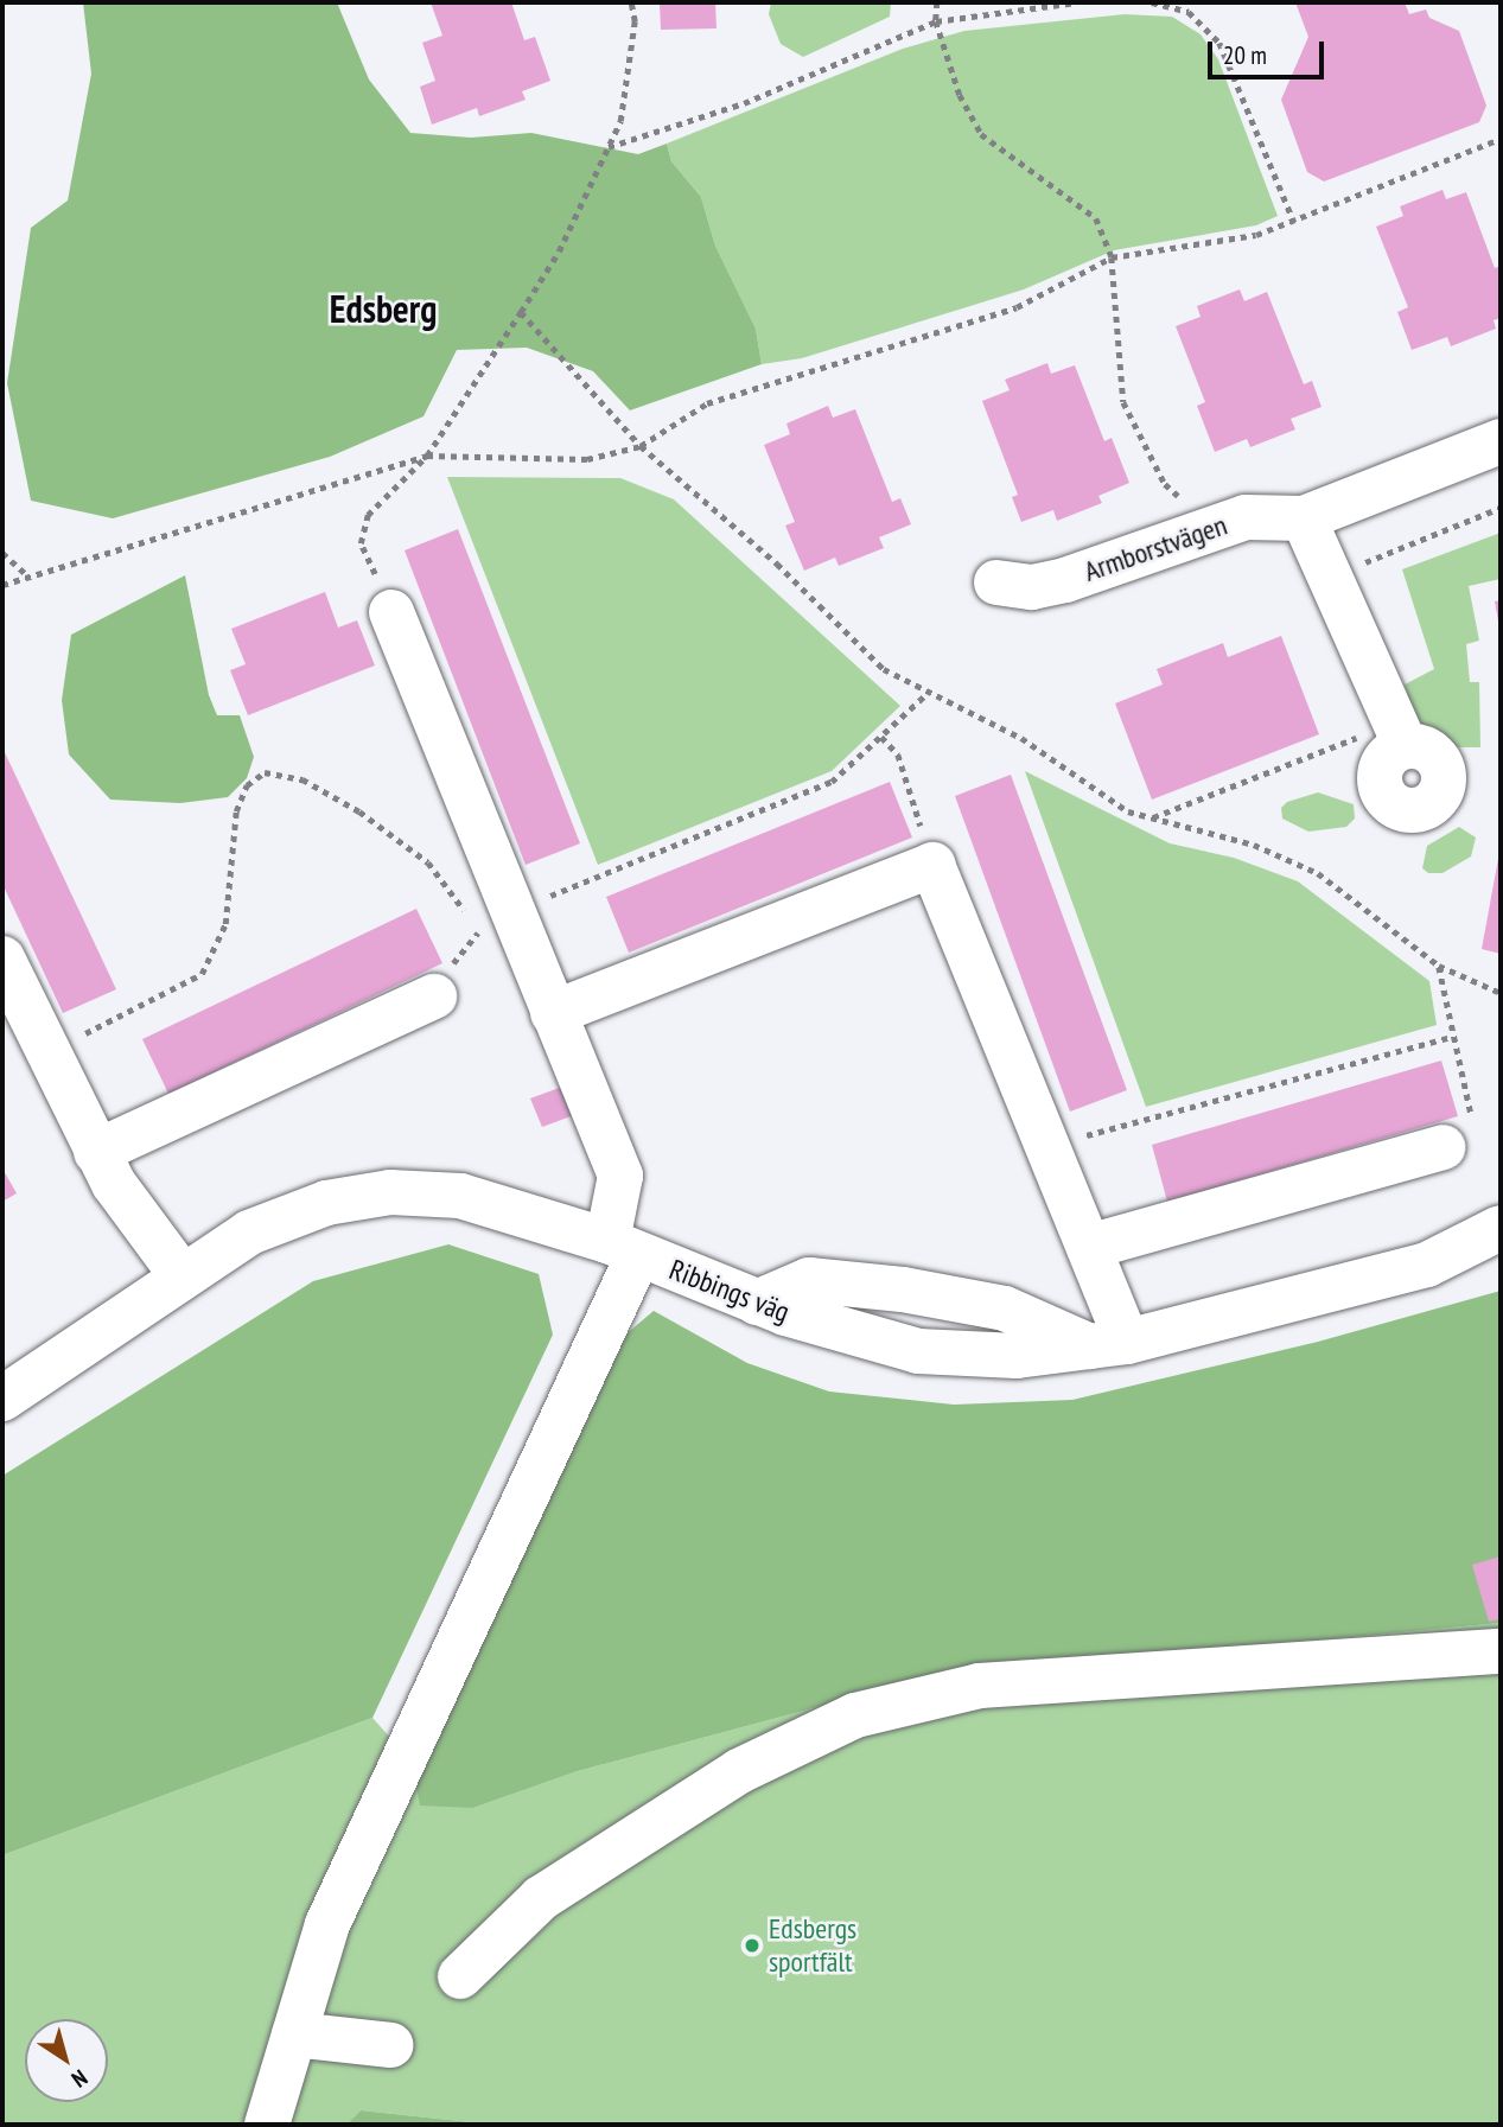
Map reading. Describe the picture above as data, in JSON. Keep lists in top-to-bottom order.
{
  "streets": {
    "street": ["Armborstvägen", "Ribbings väg"]
  },
  "districts": ["Edsberg"],
  "places": ["Edsbergs sportfält"],
  "scale_bar": "20 m",
  "north": "bottom right"
}
